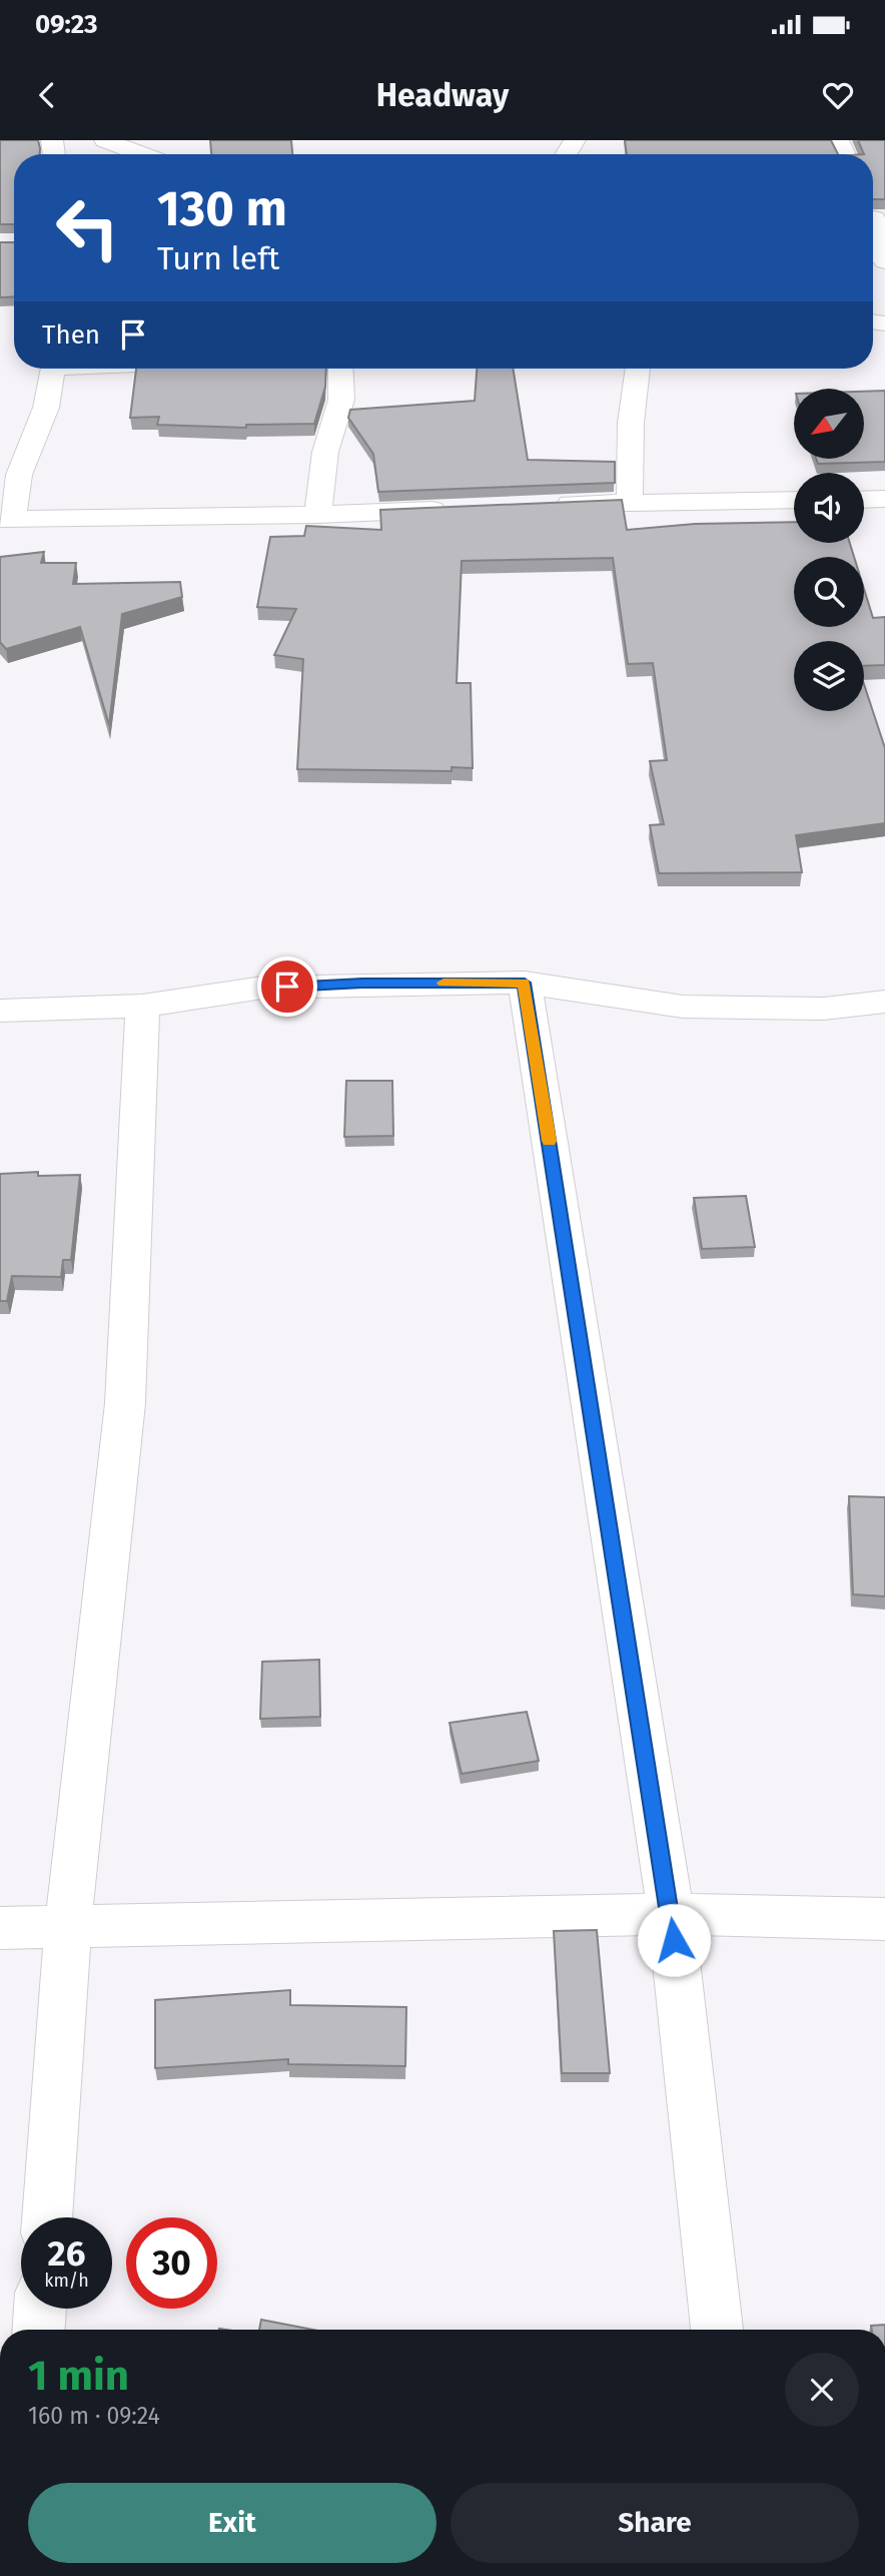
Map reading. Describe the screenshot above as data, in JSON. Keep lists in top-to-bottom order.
{
  "north": "bottom left",
  "page": {
    "status": "09:23",
    "header": "Headway",
    "turn": ["130 m", "Turn left"],
    "then": "Then",
    "speed": "26 km/h",
    "limit": "30",
    "heading": ["1 min", "160 m · 09:24"],
    "buttons": ["Exit", "Share"]
  }
}
